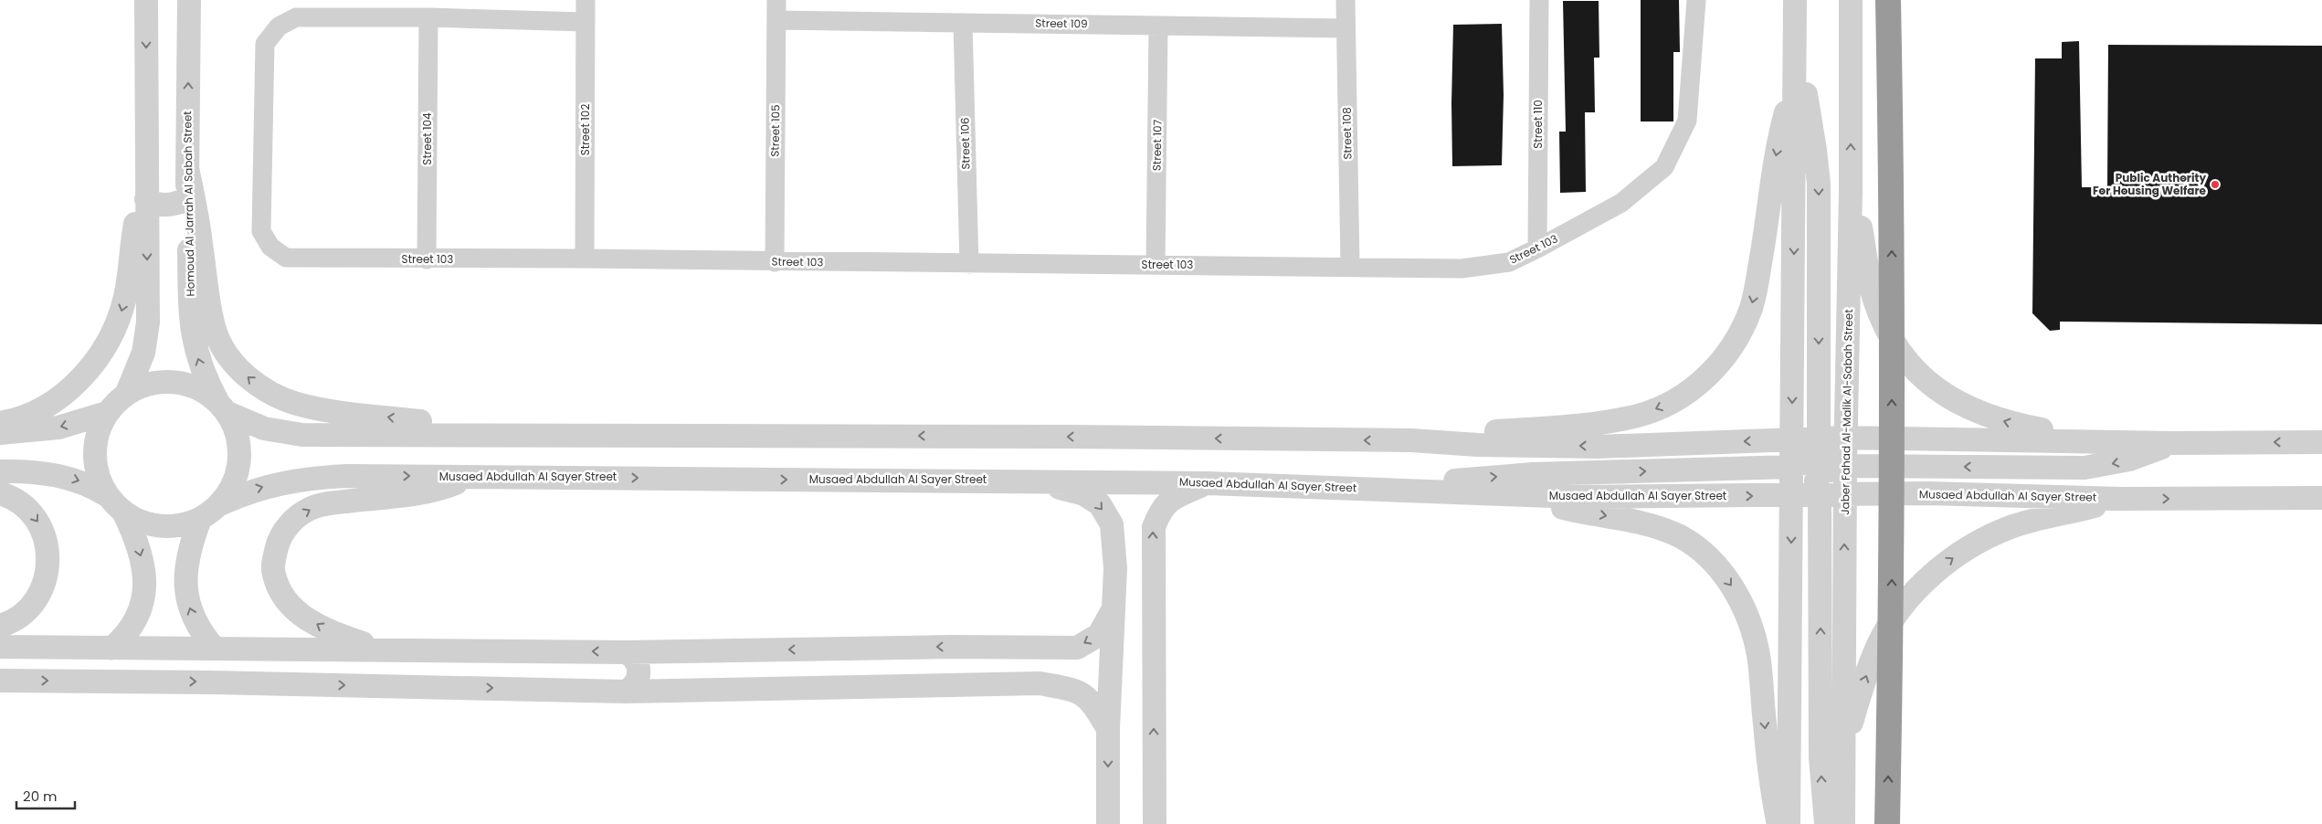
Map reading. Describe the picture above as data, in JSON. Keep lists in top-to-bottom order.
{
  "streets": {
    "street": [
      "Street 109",
      "Street 110",
      "Street 102",
      "Street 105",
      "Street 108",
      "Street 104",
      "Street 106",
      "Street 107",
      "Homoud Al Jarrah Al Sabah Street",
      "Street 103",
      "Jaber Fahad Al-Malik Al-Sabah Street",
      "Musaed Abdullah Al Sayer Street"
    ]
  },
  "crossings": [
    ["Street 109", "Street 105"],
    ["Street 109", "Street 108"],
    ["Street 109", "Street 106"],
    ["Street 109", "Street 107"],
    ["Street 110", "Street 103"],
    ["Street 102", "Street 103"],
    ["Street 105", "Street 103"],
    ["Street 108", "Street 103"],
    ["Street 104", "Street 103"],
    ["Street 106", "Street 103"],
    ["Street 107", "Street 103"],
    ["Homoud Al Jarrah Al Sabah Street", "Musaed Abdullah Al Sayer Street"],
    ["Jaber Fahad Al-Malik Al-Sabah Street", "Musaed Abdullah Al Sayer Street"]
  ],
  "places": ["Public Authority For Housing Welfare"],
  "scale_bar": "20 m"
}
